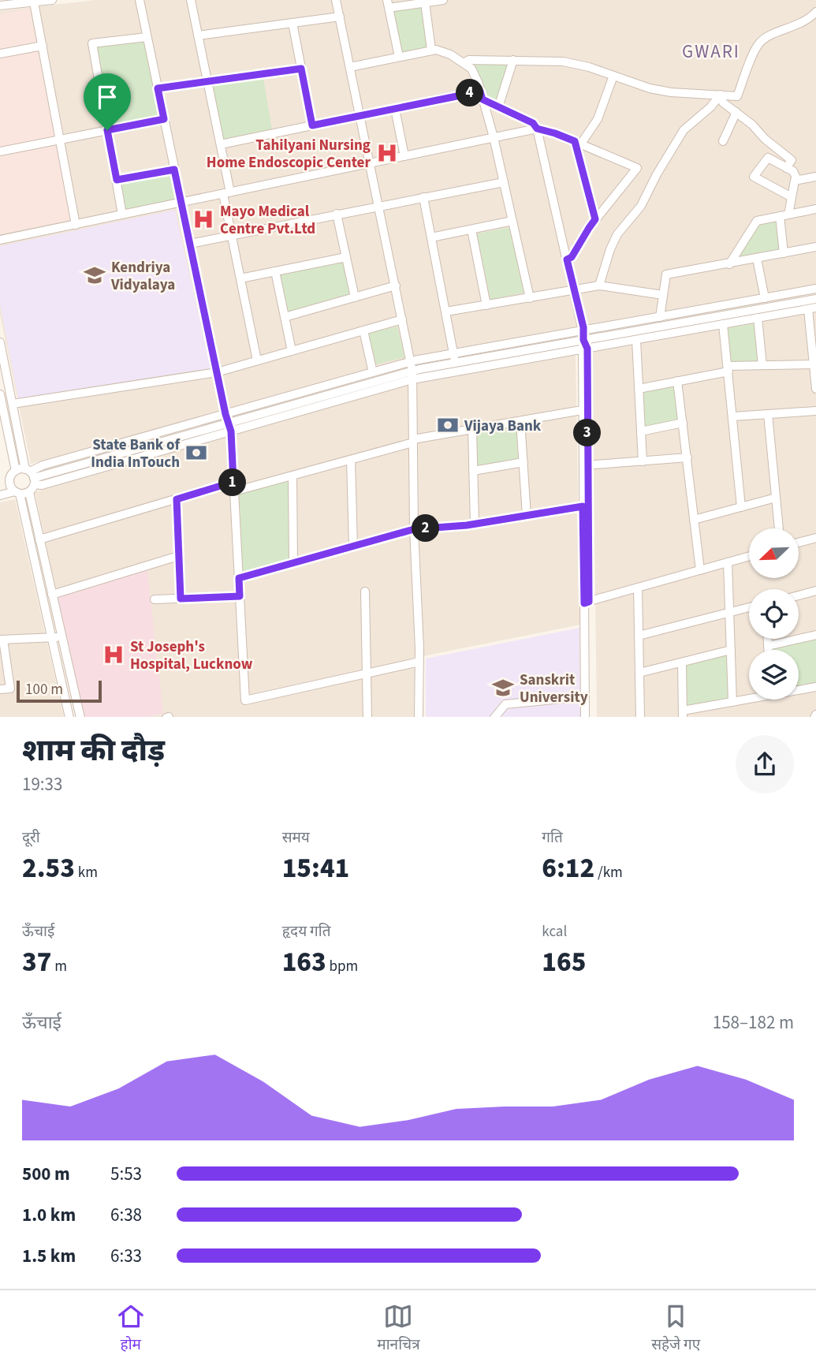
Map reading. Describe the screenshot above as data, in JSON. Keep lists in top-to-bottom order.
{
  "districts": ["GWARI"],
  "places": {
    "hospital": ["Tahilyani Nursing Home Endoscopic Center", "Mayo Medical Centre Pvt.Ltd", "St Joseph's Hospital, Lucknow"],
    "school or university": ["Kendriya Vidyalaya", "Sanskrit University"],
    "bank": ["Vijaya Bank", "State Bank of India InTouch"]
  },
  "scale_bar": "100 m",
  "north": "bottom left",
  "page": {
    "pins": [
      "4",
      "3",
      "1",
      "2"
    ],
    "scale": "100 m",
    "heading": ["शाम की दौड़", "19:33"],
    "stats": [
      ["दूरी", "2.53 km"],
      ["समय", "15:41"],
      ["गति", "6:12 /km"],
      ["ऊँचाई", "37 m"],
      ["हृदय गति", "163 bpm"],
      ["kcal", "165"]
    ],
    "chart": ["ऊँचाई", "158–182 m"],
    "list": [
      {
        "name": "500 m",
        "note": "5:53"
      },
      {
        "name": "1.0 km",
        "note": "6:38"
      },
      {
        "name": "1.5 km",
        "note": "6:33"
      }
    ],
    "tabs": ["होम", "मानचित्र", "सहेजे गए"]
  }
}
